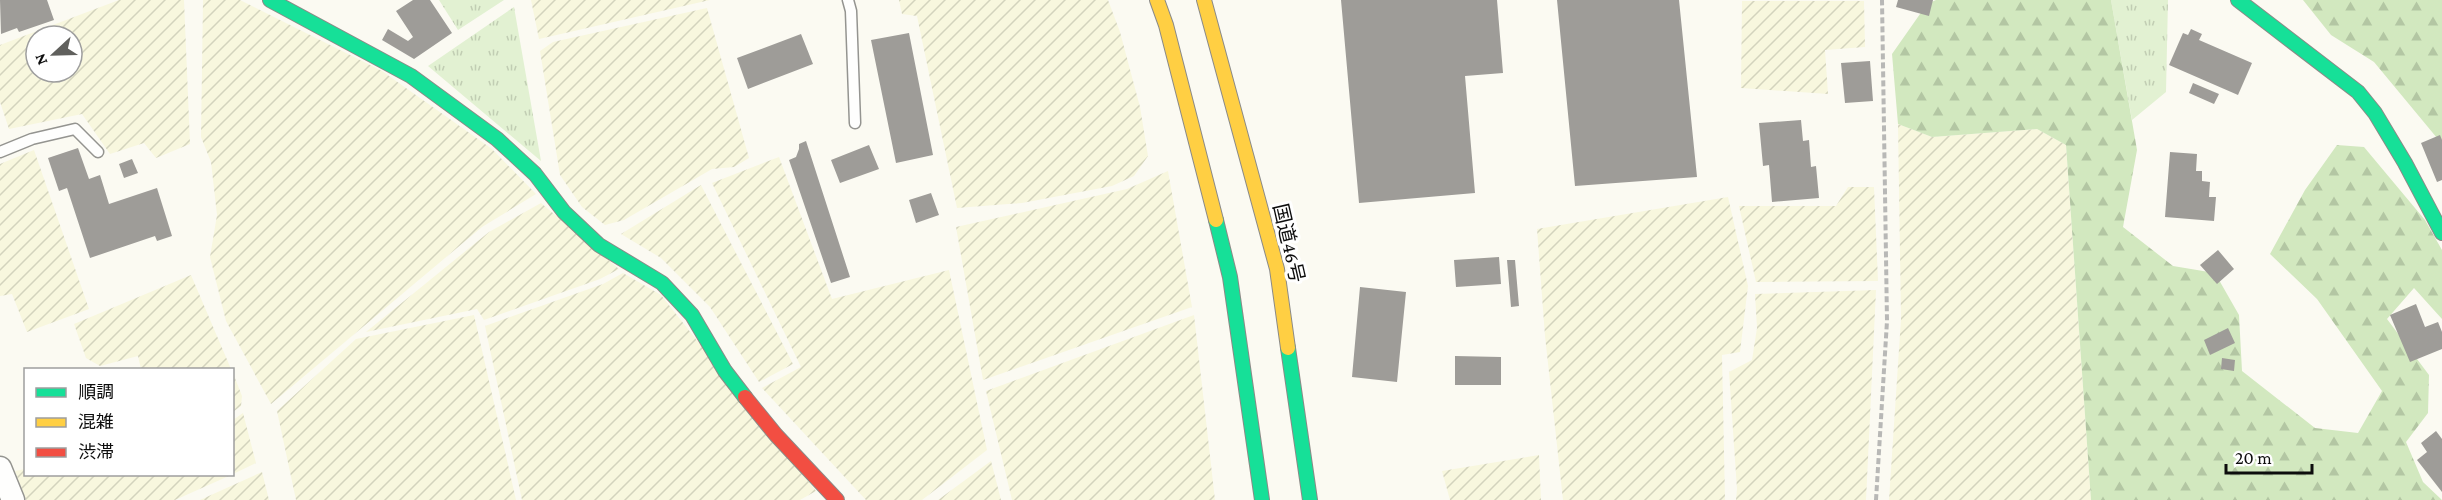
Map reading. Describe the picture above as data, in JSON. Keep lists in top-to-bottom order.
{
  "streets": {
    "main road": ["国道46号"]
  },
  "legend": ["順調", "混雑", "渋滞"],
  "scale_bar": "20 m",
  "north": "left"
}
